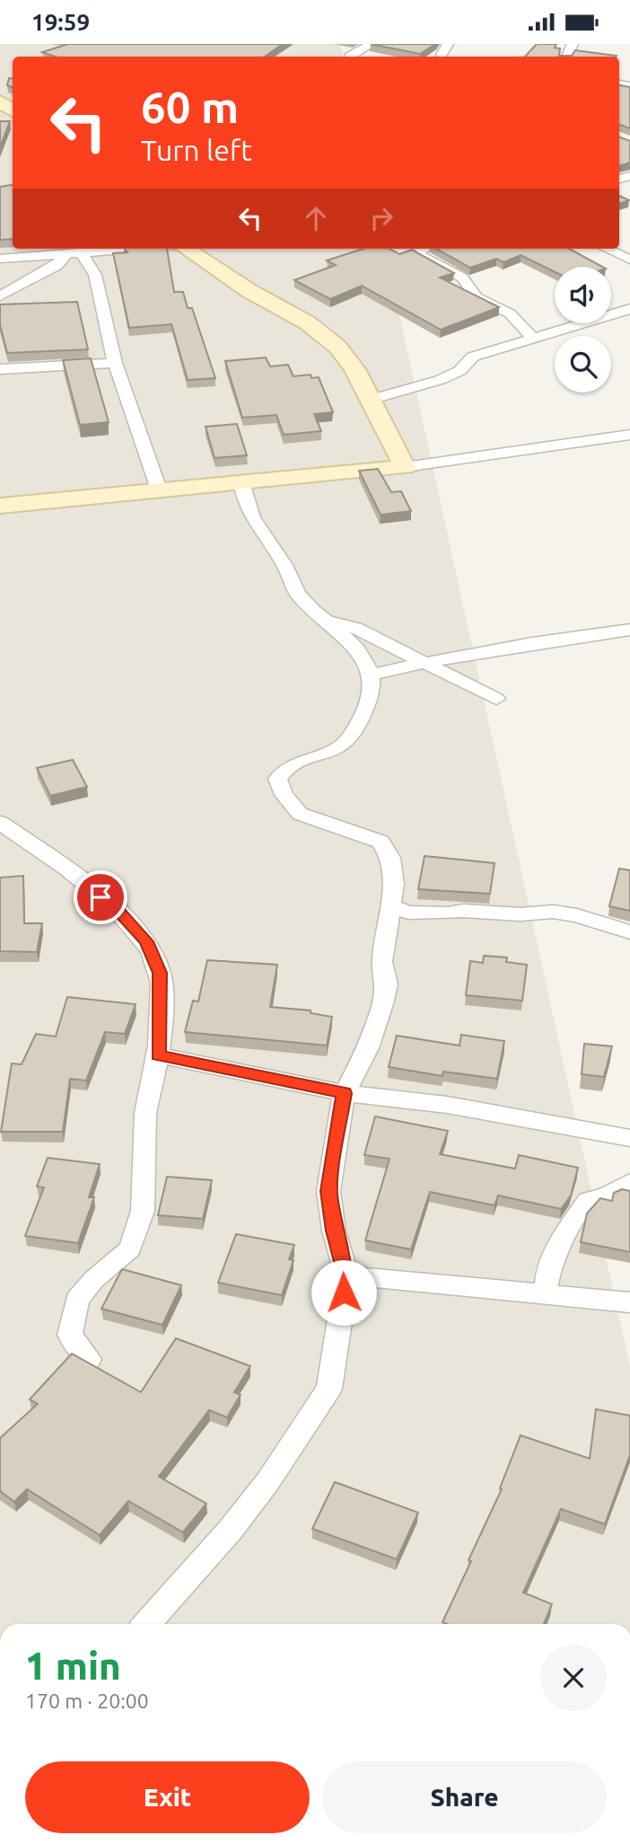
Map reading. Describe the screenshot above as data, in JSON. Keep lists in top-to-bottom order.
{
  "page": {
    "status": "19:59",
    "turn": ["60 m", "Turn left"],
    "heading": ["1 min", "170 m · 20:00"],
    "buttons": ["Exit", "Share"]
  }
}
